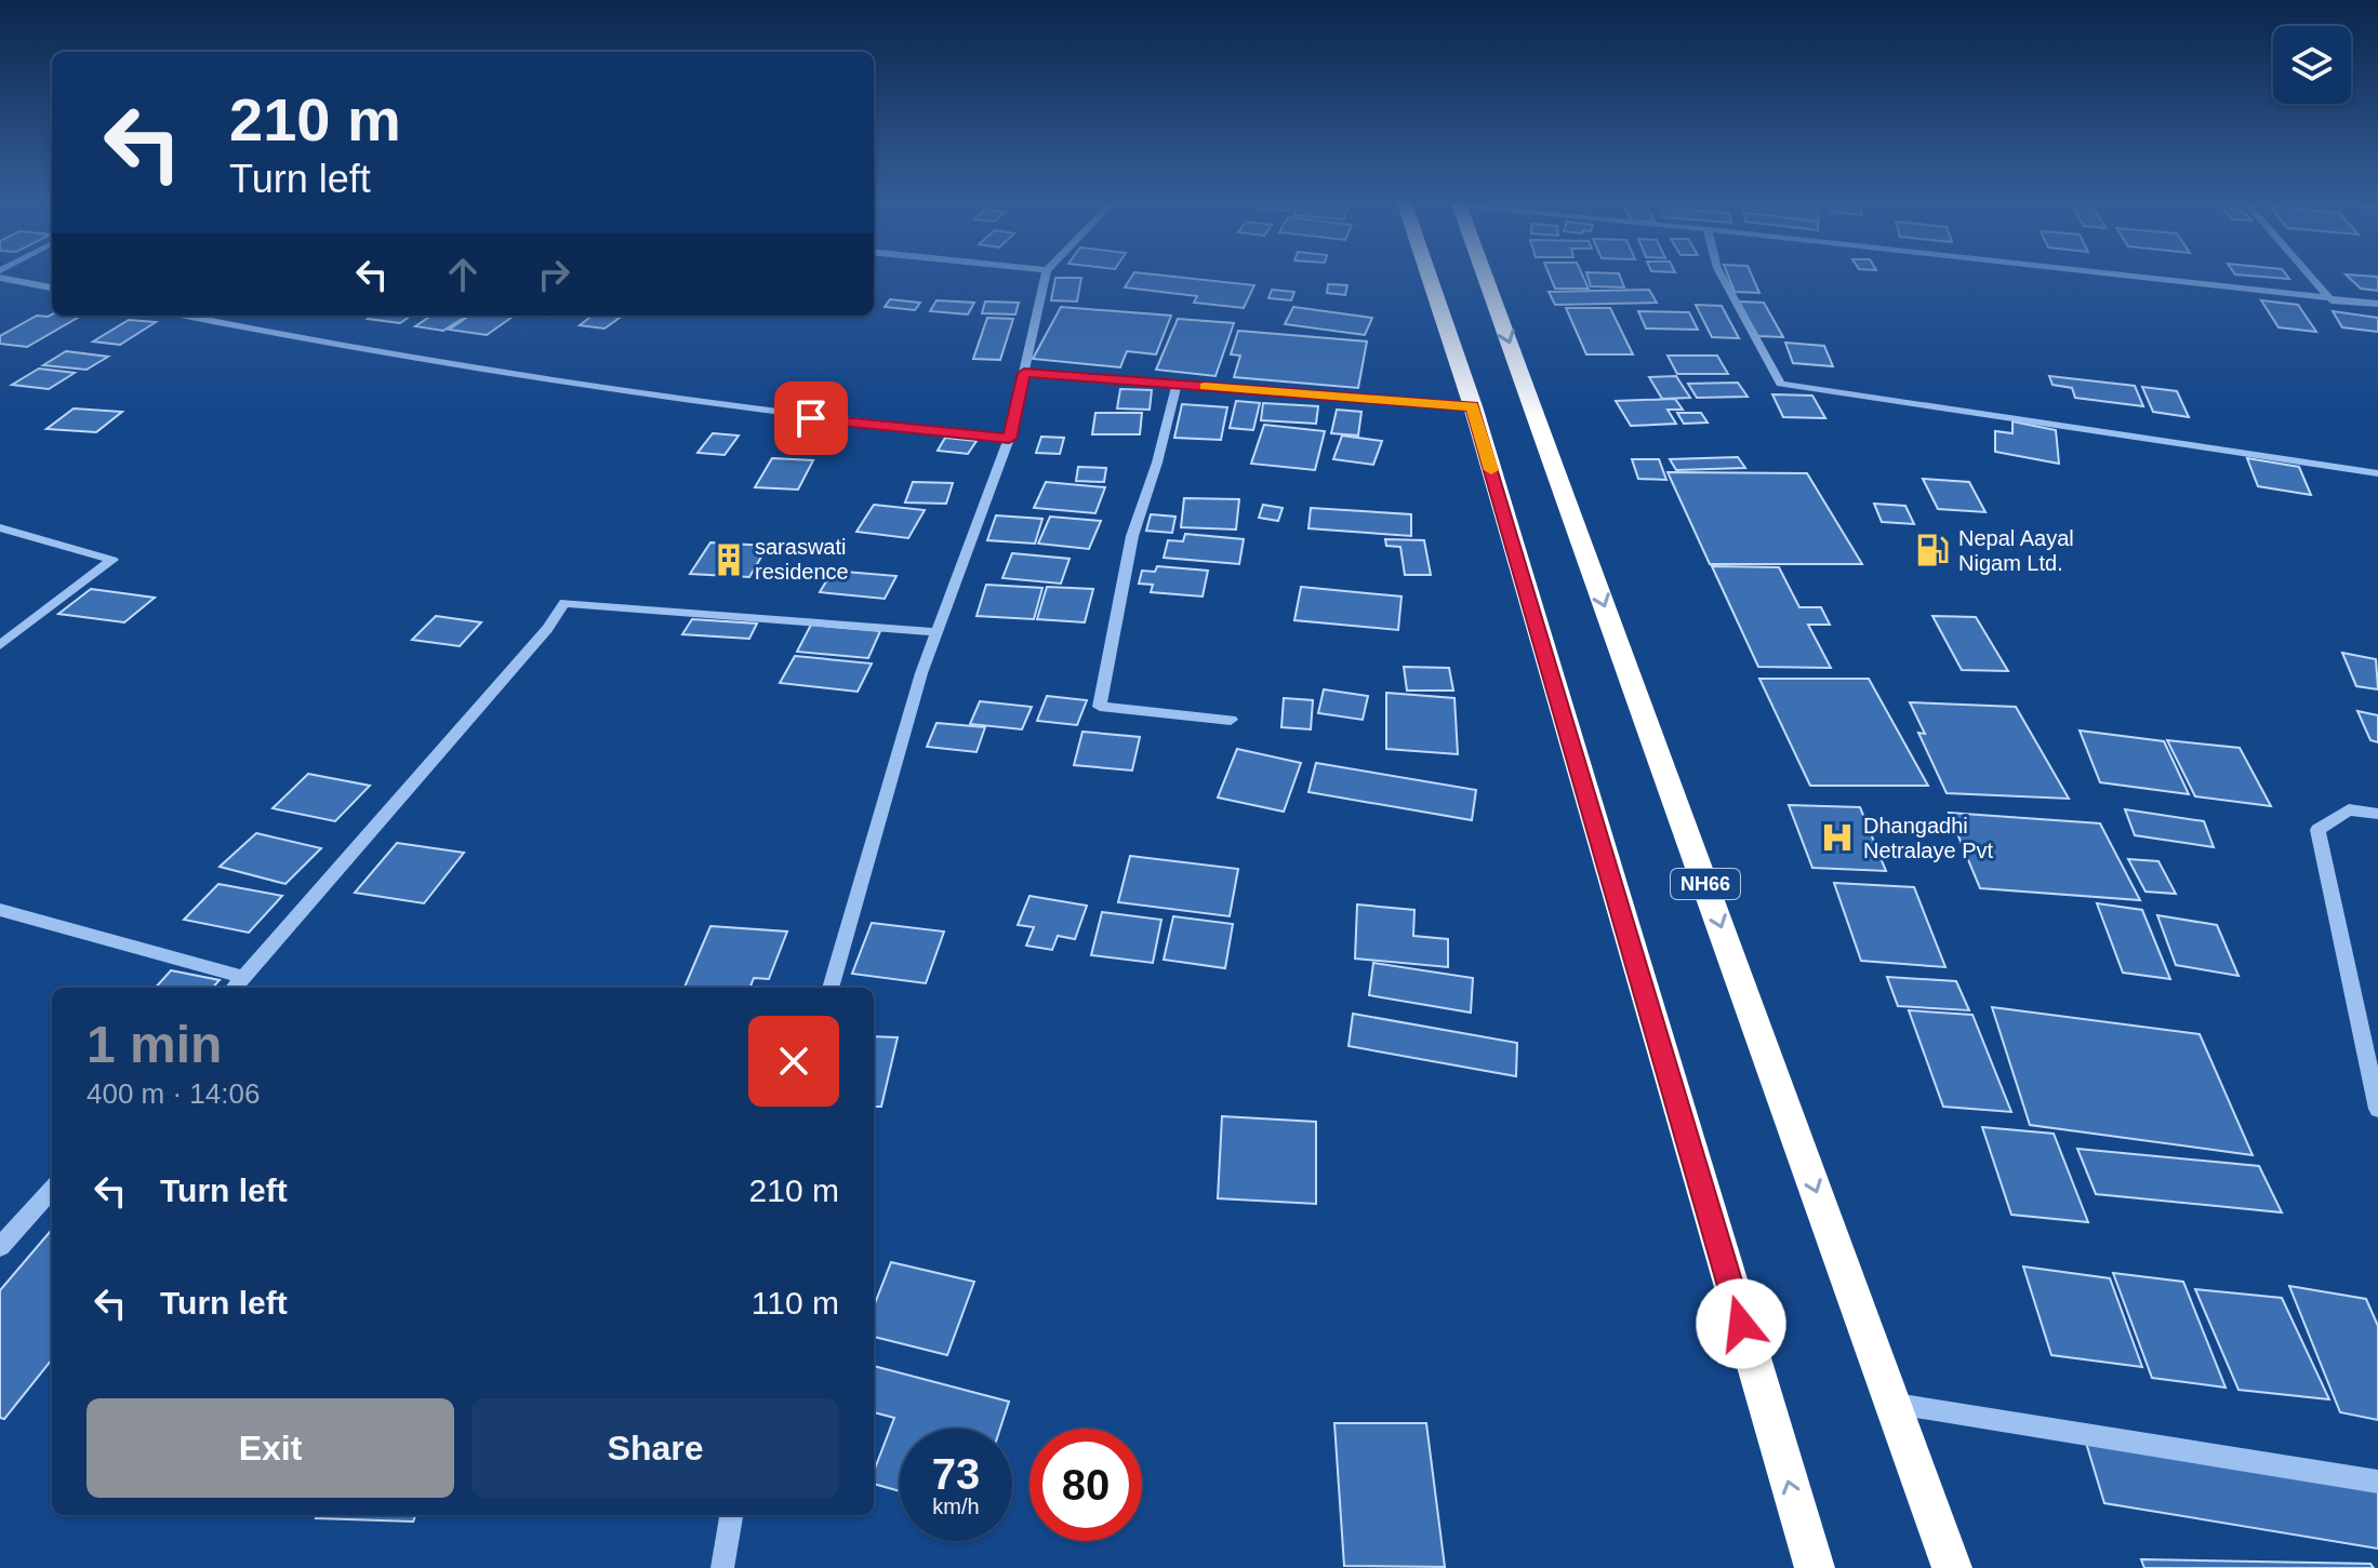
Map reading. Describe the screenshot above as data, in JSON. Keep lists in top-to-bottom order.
{
  "streets": {
    "highway": ["NH66"]
  },
  "places": {
    "fuel station": ["Nepal Aayal Nigam Ltd."],
    "building": ["saraswati residence"],
    "hospital": ["Dhangadhi Netralaye Pvt"]
  },
  "page": {
    "turn": ["210 m", "Turn left"],
    "heading": ["1 min", "400 m · 14:06"],
    "list": [
      {
        "name": "Turn left",
        "value": "210 m"
      },
      {
        "name": "Turn left",
        "value": "110 m"
      }
    ],
    "buttons": ["Exit", "Share"],
    "speed": "73 km/h",
    "limit": "80"
  }
}
